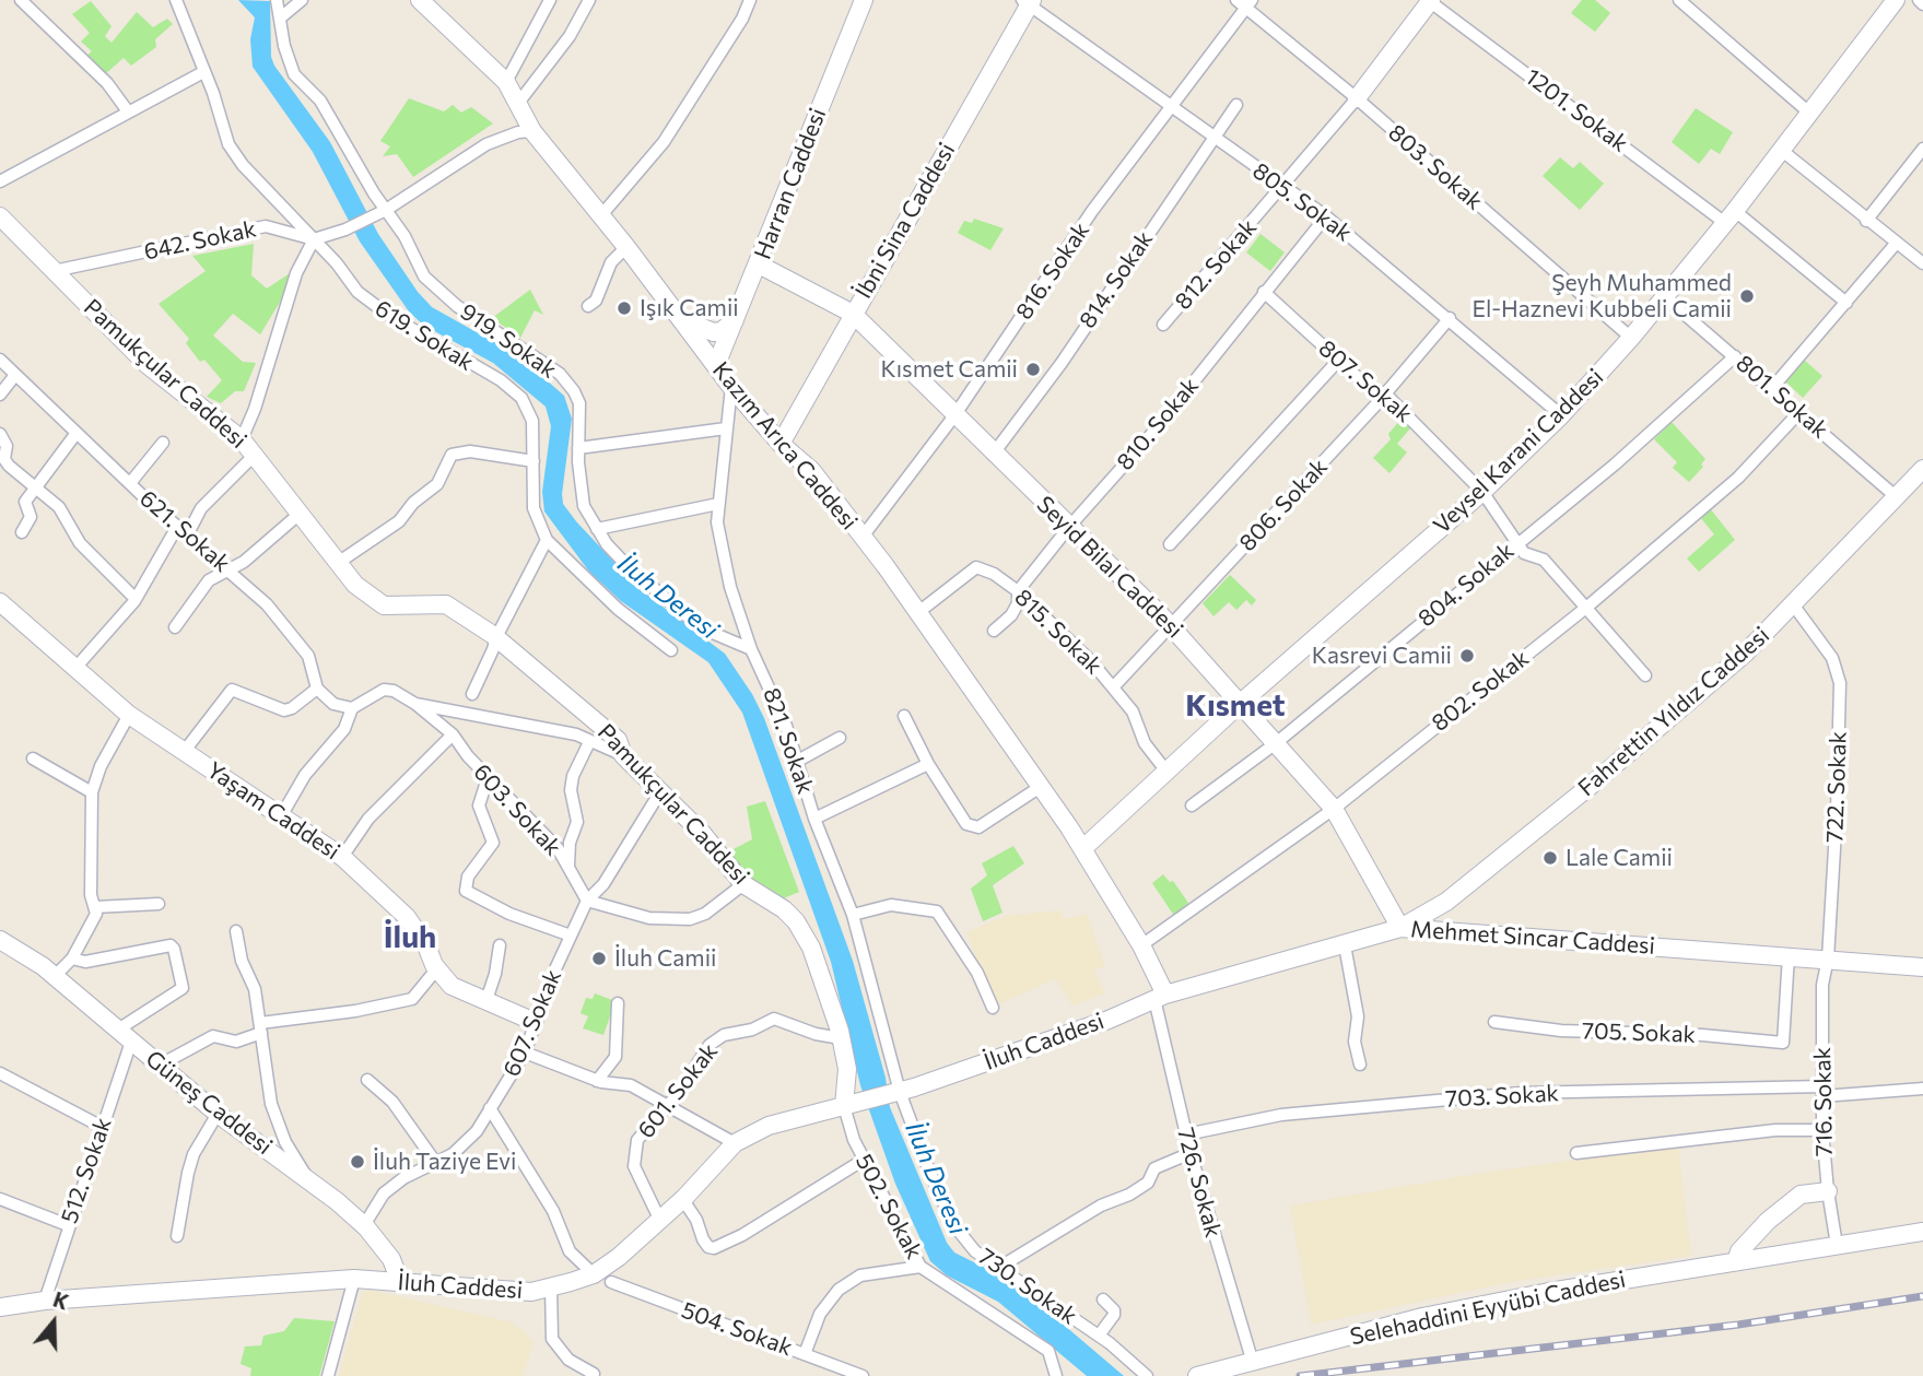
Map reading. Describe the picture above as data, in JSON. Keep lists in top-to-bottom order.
{
  "streets": {
    "street": [
      "1201. Sokak",
      "803. Sokak",
      "Harran Caddesi",
      "805. Sokak",
      "İbni Sina Caddesi",
      "642. Sokak",
      "812. Sokak",
      "816. Sokak",
      "814. Sokak",
      "619. Sokak",
      "919. Sokak",
      "Pamukçular Caddesi",
      "807. Sokak",
      "801. Sokak",
      "810. Sokak",
      "Kazım Arıca Caddesi",
      "Veysel Karani Caddesi",
      "806. Sokak",
      "621. Sokak",
      "Seyid Bilal Caddesi",
      "804. Sokak",
      "815. Sokak",
      "802. Sokak",
      "Fahrettin Yıldız Caddesi",
      "821. Sokak",
      "722. Sokak",
      "603. Sokak",
      "Yaşam Caddesi",
      "Mehmet Sincar Caddesi",
      "607. Sokak",
      "705. Sokak",
      "İluh Caddesi",
      "601. Sokak",
      "703. Sokak",
      "716. Sokak",
      "Güneş Caddesi",
      "512. Sokak",
      "726. Sokak",
      "502. Sokak",
      "730. Sokak",
      "Selehaddini Eyyübi Caddesi",
      "504. Sokak"
    ]
  },
  "crossings": [
    ["1201. Sokak", "Veysel Karani Caddesi"],
    ["803. Sokak", "812. Sokak"],
    ["803. Sokak", "816. Sokak"],
    ["803. Sokak", "Veysel Karani Caddesi"],
    ["Harran Caddesi", "Kazım Arıca Caddesi"],
    ["Harran Caddesi", "Seyid Bilal Caddesi"],
    ["805. Sokak", "İbni Sina Caddesi"],
    ["805. Sokak", "812. Sokak"],
    ["805. Sokak", "816. Sokak"],
    ["805. Sokak", "814. Sokak"],
    ["805. Sokak", "810. Sokak"],
    ["805. Sokak", "Veysel Karani Caddesi"],
    ["805. Sokak", "806. Sokak"],
    ["İbni Sina Caddesi", "Kazım Arıca Caddesi"],
    ["İbni Sina Caddesi", "Seyid Bilal Caddesi"],
    ["642. Sokak", "619. Sokak"],
    ["642. Sokak", "Pamukçular Caddesi"],
    ["816. Sokak", "Kazım Arıca Caddesi"],
    ["816. Sokak", "Seyid Bilal Caddesi"],
    ["814. Sokak", "Seyid Bilal Caddesi"],
    ["919. Sokak", "821. Sokak"],
    ["Pamukçular Caddesi", "607. Sokak"],
    ["Pamukçular Caddesi", "İluh Caddesi"],
    ["Pamukçular Caddesi", "601. Sokak"],
    ["Pamukçular Caddesi", "502. Sokak"],
    ["807. Sokak", "810. Sokak"],
    ["807. Sokak", "Veysel Karani Caddesi"],
    ["807. Sokak", "806. Sokak"],
    ["807. Sokak", "804. Sokak"],
    ["807. Sokak", "802. Sokak"],
    ["801. Sokak", "Veysel Karani Caddesi"],
    ["801. Sokak", "804. Sokak"],
    ["801. Sokak", "802. Sokak"],
    ["801. Sokak", "Fahrettin Yıldız Caddesi"],
    ["810. Sokak", "Seyid Bilal Caddesi"],
    ["810. Sokak", "815. Sokak"],
    ["Kazım Arıca Caddesi", "Veysel Karani Caddesi"],
    ["Kazım Arıca Caddesi", "815. Sokak"],
    ["Kazım Arıca Caddesi", "802. Sokak"],
    ["Kazım Arıca Caddesi", "821. Sokak"],
    ["Kazım Arıca Caddesi", "Mehmet Sincar Caddesi"],
    ["Kazım Arıca Caddesi", "İluh Caddesi"],
    ["Kazım Arıca Caddesi", "726. Sokak"],
    ["Veysel Karani Caddesi", "Seyid Bilal Caddesi"],
    ["Veysel Karani Caddesi", "815. Sokak"],
    ["806. Sokak", "Seyid Bilal Caddesi"],
    ["806. Sokak", "815. Sokak"],
    ["Seyid Bilal Caddesi", "804. Sokak"],
    ["Seyid Bilal Caddesi", "802. Sokak"],
    ["Seyid Bilal Caddesi", "Fahrettin Yıldız Caddesi"],
    ["Seyid Bilal Caddesi", "Mehmet Sincar Caddesi"],
    ["Fahrettin Yıldız Caddesi", "722. Sokak"],
    ["Fahrettin Yıldız Caddesi", "Mehmet Sincar Caddesi"],
    ["821. Sokak", "İluh Caddesi"],
    ["821. Sokak", "730. Sokak"],
    ["722. Sokak", "Mehmet Sincar Caddesi"],
    ["722. Sokak", "716. Sokak"],
    ["603. Sokak", "607. Sokak"],
    ["Yaşam Caddesi", "607. Sokak"],
    ["Mehmet Sincar Caddesi", "705. Sokak"],
    ["Mehmet Sincar Caddesi", "İluh Caddesi"],
    ["Mehmet Sincar Caddesi", "716. Sokak"],
    ["Mehmet Sincar Caddesi", "726. Sokak"],
    ["607. Sokak", "Güneş Caddesi"],
    ["İluh Caddesi", "601. Sokak"],
    ["İluh Caddesi", "Güneş Caddesi"],
    ["İluh Caddesi", "512. Sokak"],
    ["İluh Caddesi", "726. Sokak"],
    ["İluh Caddesi", "502. Sokak"],
    ["İluh Caddesi", "730. Sokak"],
    ["703. Sokak", "716. Sokak"],
    ["703. Sokak", "726. Sokak"],
    ["716. Sokak", "Selehaddini Eyyübi Caddesi"],
    ["Güneş Caddesi", "512. Sokak"],
    ["726. Sokak", "Selehaddini Eyyübi Caddesi"]
  ],
  "districts": ["Kısmet", "İluh"],
  "water": ["İluh Deresi"],
  "places": [
    "Şeyh Muhammed El-Haznevi Kubbeli Camii",
    "Işık Camii",
    "Kısmet Camii",
    "Kasrevi Camii",
    "Lale Camii",
    "İluh Camii",
    "İluh Taziye Evi"
  ],
  "north": "top"
}
